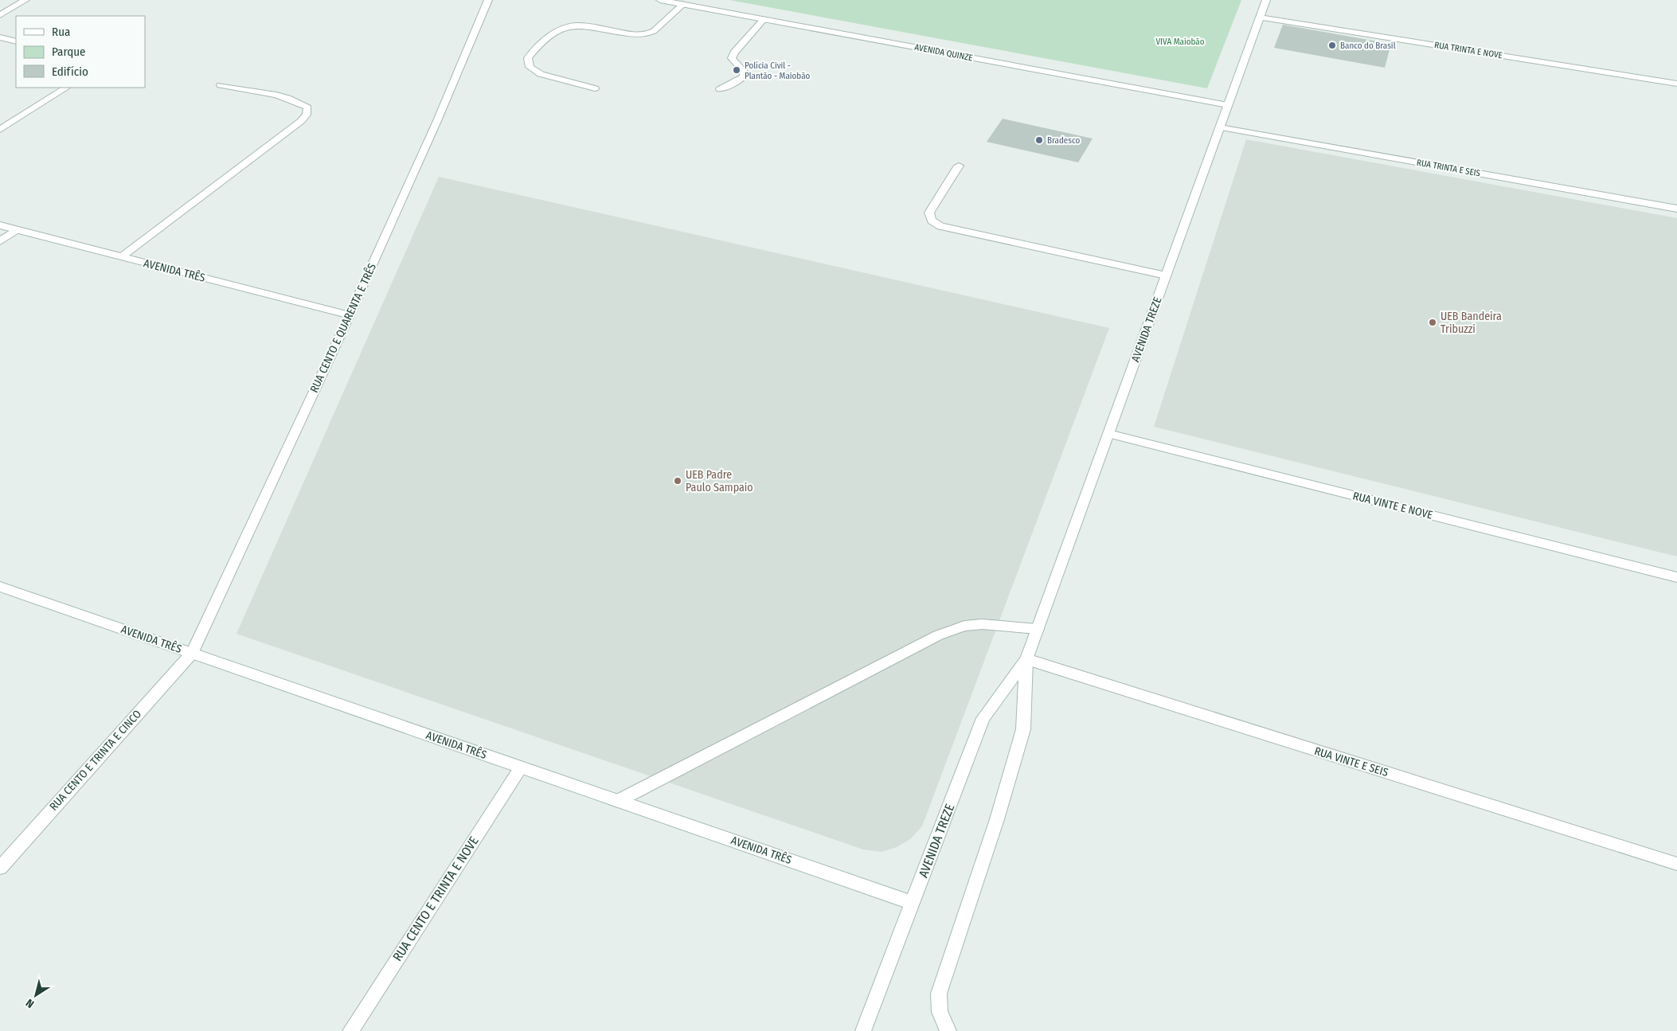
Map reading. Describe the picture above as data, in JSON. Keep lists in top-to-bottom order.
{
  "streets": {
    "street": [
      "RUA TRINTA E NOVE",
      "AVENIDA QUINZE",
      "RUA TRINTA E SEIS",
      "AVENIDA TRÊS",
      "RUA CENTO E QUARENTA E TRÊS",
      "AVENIDA TREZE",
      "RUA VINTE E NOVE",
      "RUA CENTO E TRINTA E CINCO",
      "RUA VINTE E SEIS",
      "RUA CENTO E TRINTA E NOVE"
    ]
  },
  "crossings": [
    ["RUA TRINTA E NOVE", "AVENIDA TREZE"],
    ["AVENIDA QUINZE", "AVENIDA TREZE"],
    ["RUA TRINTA E SEIS", "AVENIDA TREZE"],
    ["AVENIDA TRÊS", "RUA CENTO E QUARENTA E TRÊS"],
    ["AVENIDA TRÊS", "AVENIDA TREZE"],
    ["AVENIDA TRÊS", "RUA CENTO E TRINTA E CINCO"],
    ["AVENIDA TRÊS", "RUA CENTO E TRINTA E NOVE"],
    ["RUA CENTO E QUARENTA E TRÊS", "RUA CENTO E TRINTA E CINCO"],
    ["AVENIDA TREZE", "RUA VINTE E NOVE"],
    ["AVENIDA TREZE", "RUA VINTE E SEIS"]
  ],
  "parks": ["VIVA Maiobão"],
  "places": [
    "Banco do Brasil",
    "Polícia Civil - Plantão - Maiobão",
    "Bradesco",
    "UEB Bandeira Tribuzzi",
    "UEB Padre Paulo Sampaio"
  ],
  "legend": ["Rua", "Parque", "Edifício"],
  "north": "bottom left"
}
